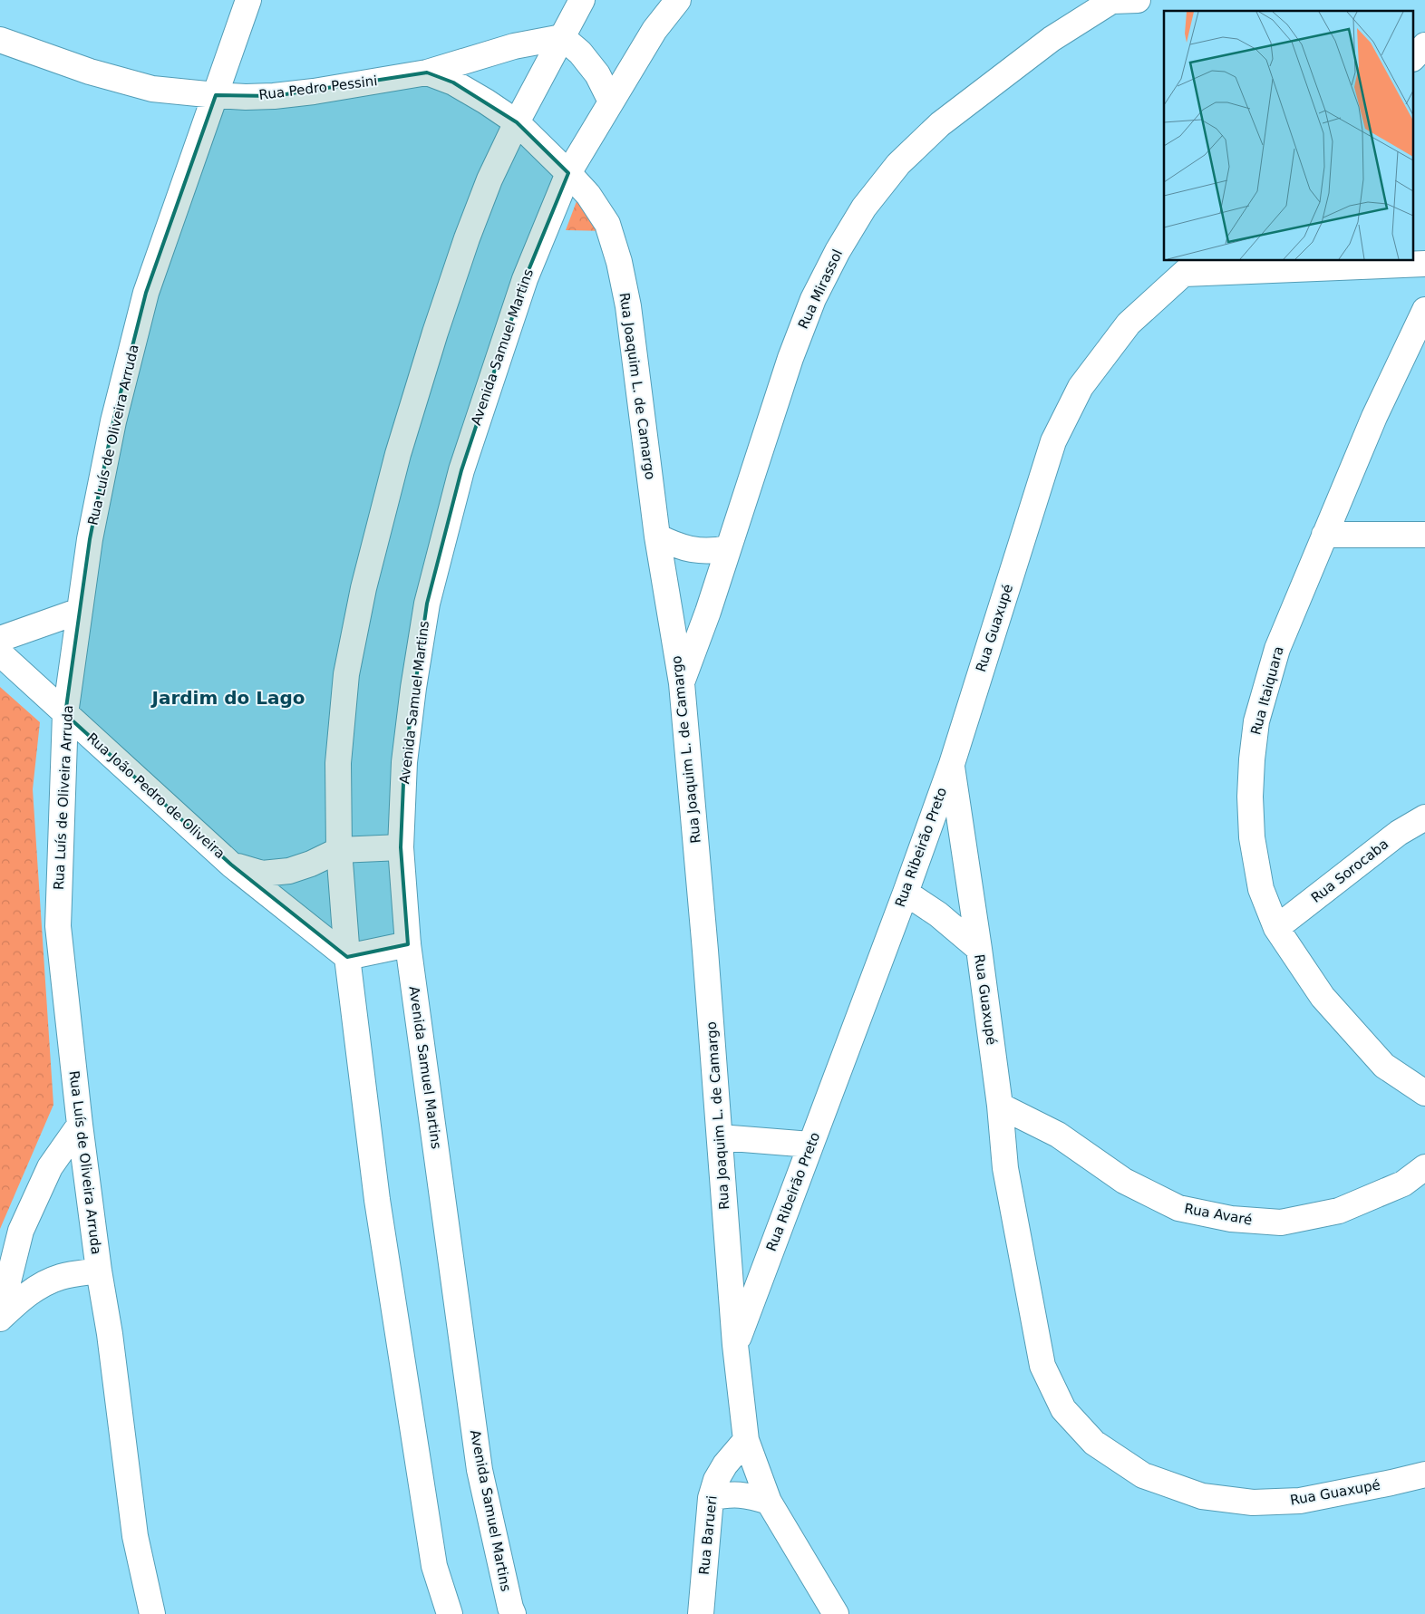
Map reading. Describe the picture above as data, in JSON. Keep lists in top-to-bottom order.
{
  "streets": {
    "street": [
      "Rua Pedro Pessini",
      "Rua Mirassol",
      "Avenida Samuel Martins",
      "Rua Joaquim L. de Camargo",
      "Rua Luís de Oliveira Arruda",
      "Rua Guaxupé",
      "Rua Itaiquara",
      "Rua João Pedro de Oliveira",
      "Rua Ribeirão Preto",
      "Rua Sorocaba",
      "Rua Avaré",
      "Rua Barueri"
    ]
  },
  "crossings": [
    ["Rua Pedro Pessini", "Rua Luís de Oliveira Arruda"],
    ["Rua Mirassol", "Rua Joaquim L. de Camargo"],
    ["Avenida Samuel Martins", "Rua Joaquim L. de Camargo"],
    ["Rua Joaquim L. de Camargo", "Rua Ribeirão Preto"],
    ["Rua Luís de Oliveira Arruda", "Rua João Pedro de Oliveira"],
    ["Rua Guaxupé", "Rua Ribeirão Preto"],
    ["Rua Guaxupé", "Rua Avaré"],
    ["Rua Itaiquara", "Rua Sorocaba"],
    ["Rua Ribeirão Preto", "Rua Barueri"]
  ],
  "districts": ["Jardim do Lago"]
}
